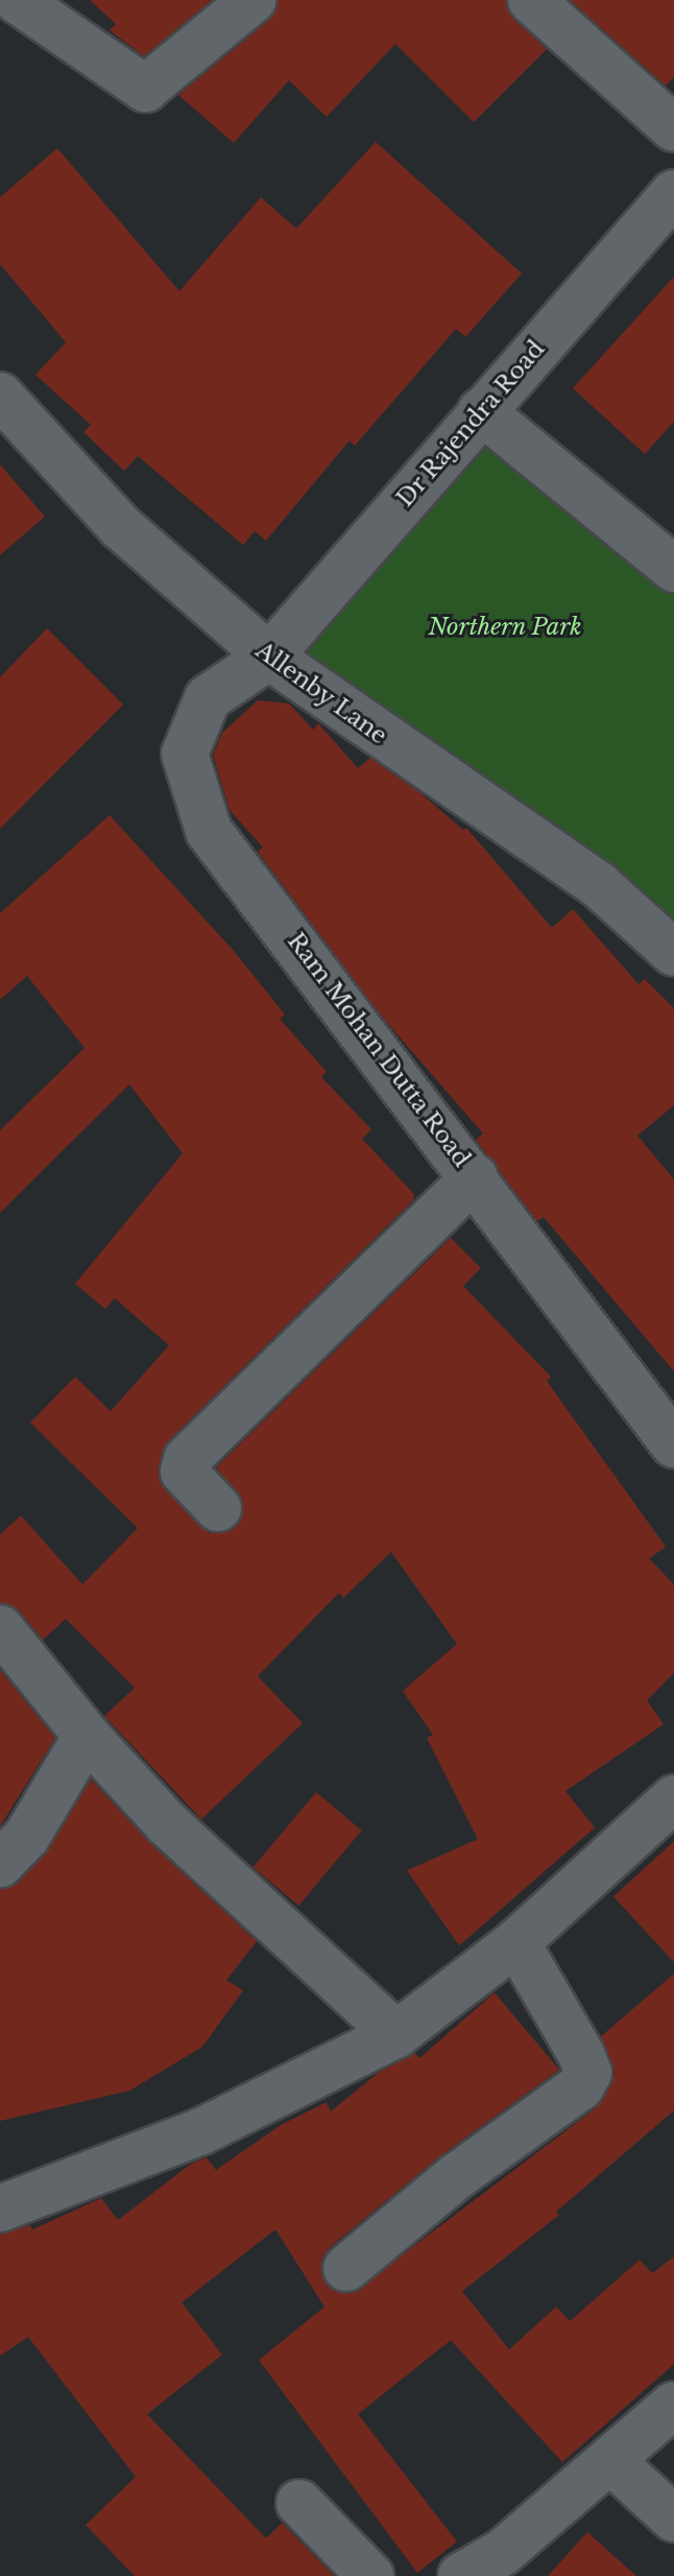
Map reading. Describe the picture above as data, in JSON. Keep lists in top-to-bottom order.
{
  "streets": {
    "street": ["Dr Rajendra Road", "Allenby Lane", "Ram Mohan Dutta Road"]
  },
  "crossings": [
    ["Dr Rajendra Road", "Allenby Lane"],
    ["Dr Rajendra Road", "Ram Mohan Dutta Road"],
    ["Allenby Lane", "Ram Mohan Dutta Road"]
  ],
  "parks": ["Northern Park"]
}
